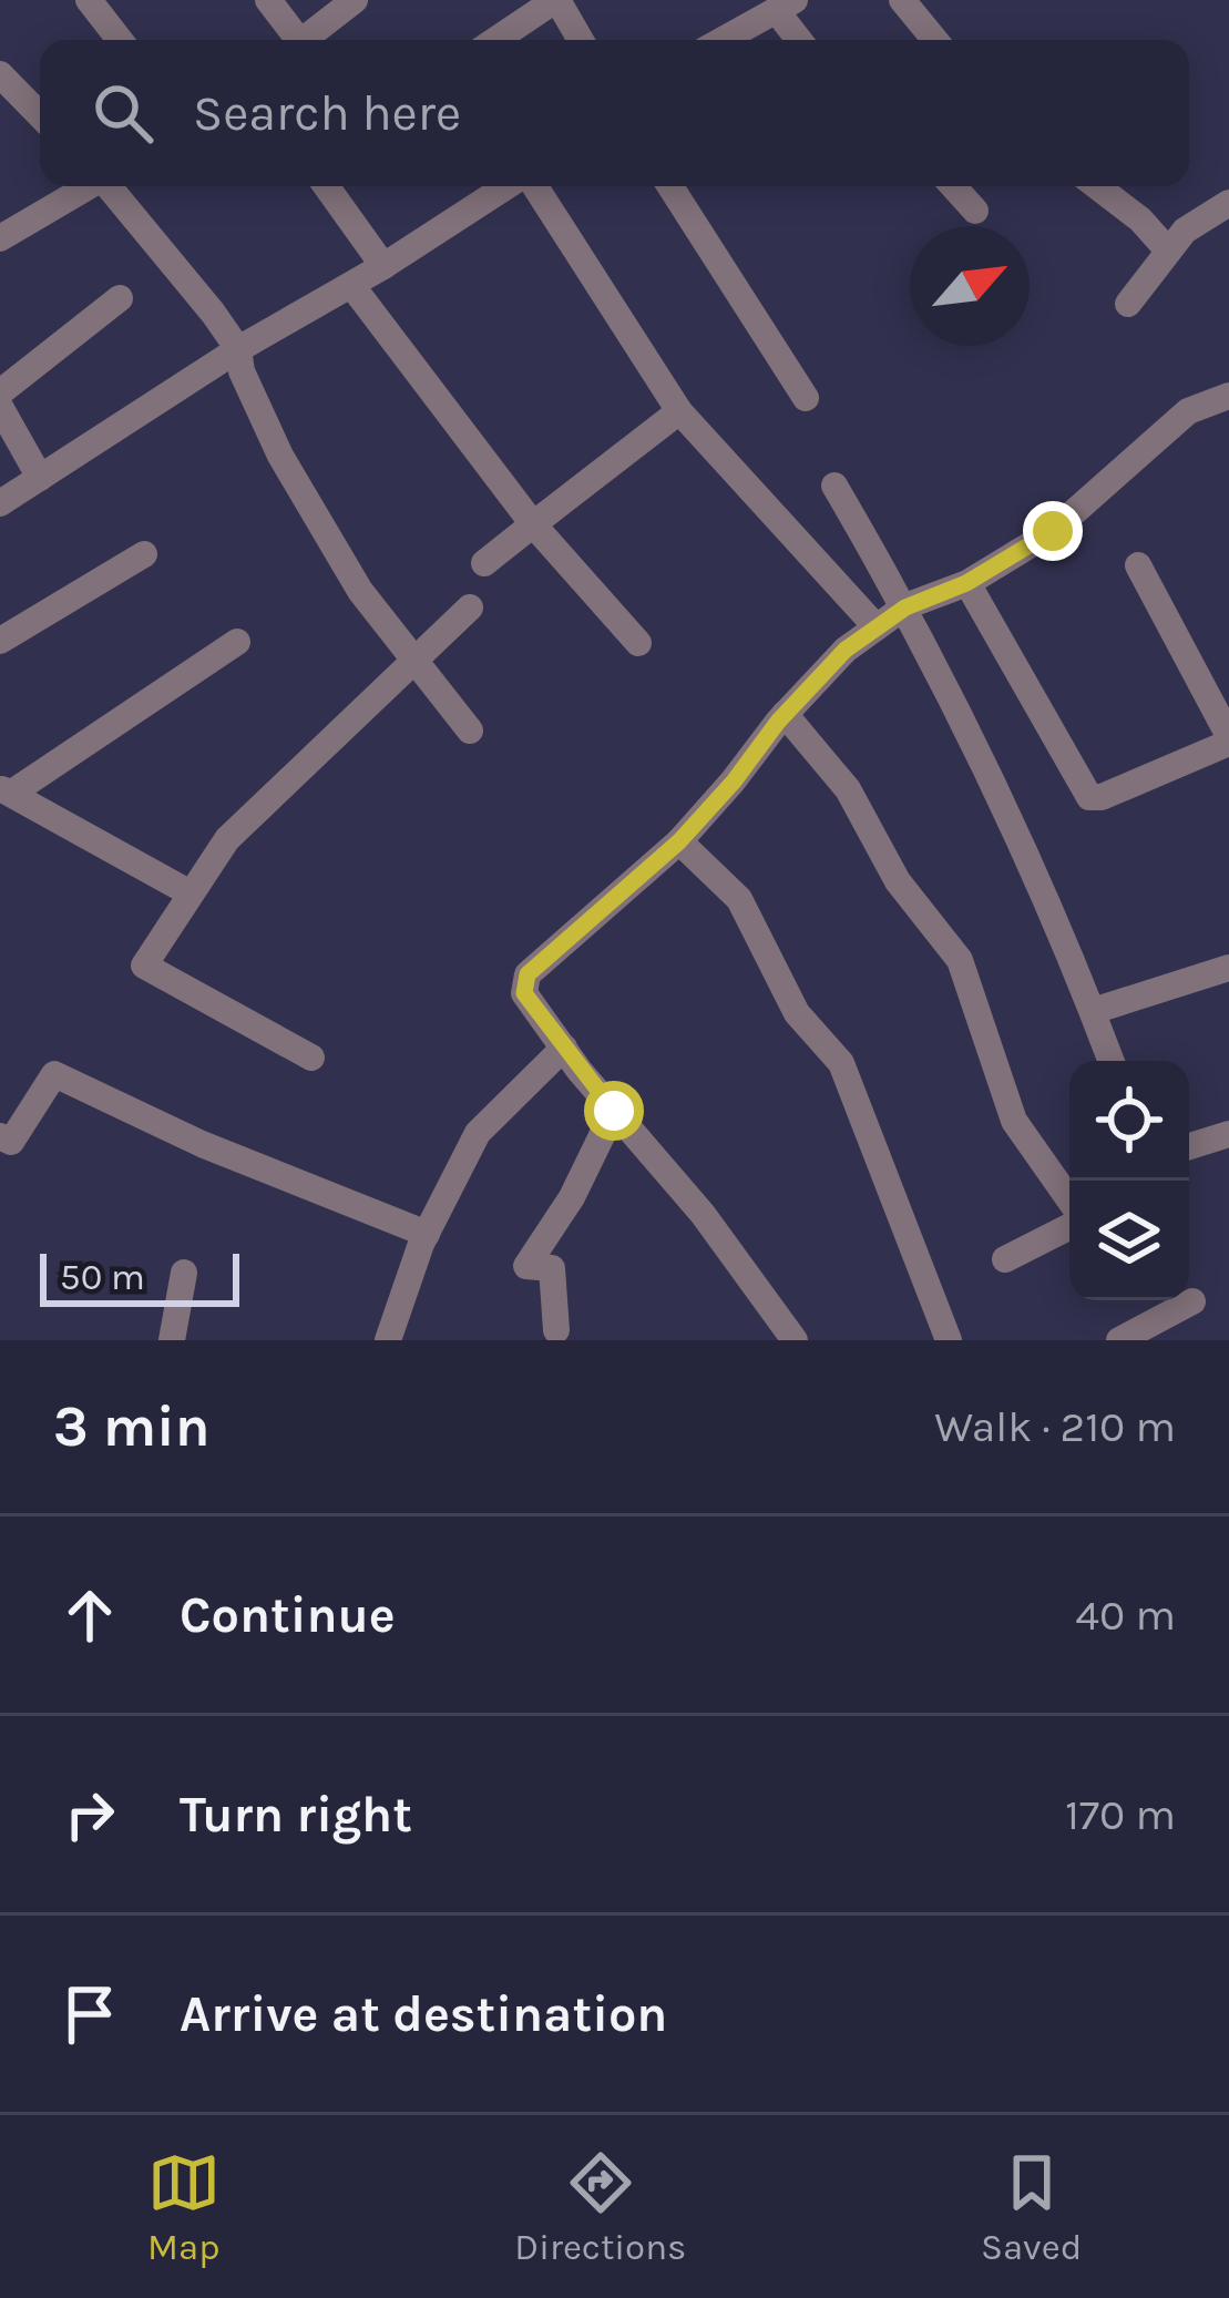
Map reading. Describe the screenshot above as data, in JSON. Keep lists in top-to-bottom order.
{
  "scale_bar": "50 m",
  "north": "top right",
  "page": {
    "search": "Search here",
    "scale": "50 m",
    "heading": ["3 min", "Walk · 210 m"],
    "list": [
      ["Continue", "40 m"],
      ["Turn right", "170 m"],
      "Arrive at destination"
    ],
    "nav": ["Map", "Directions", "Saved"]
  }
}
